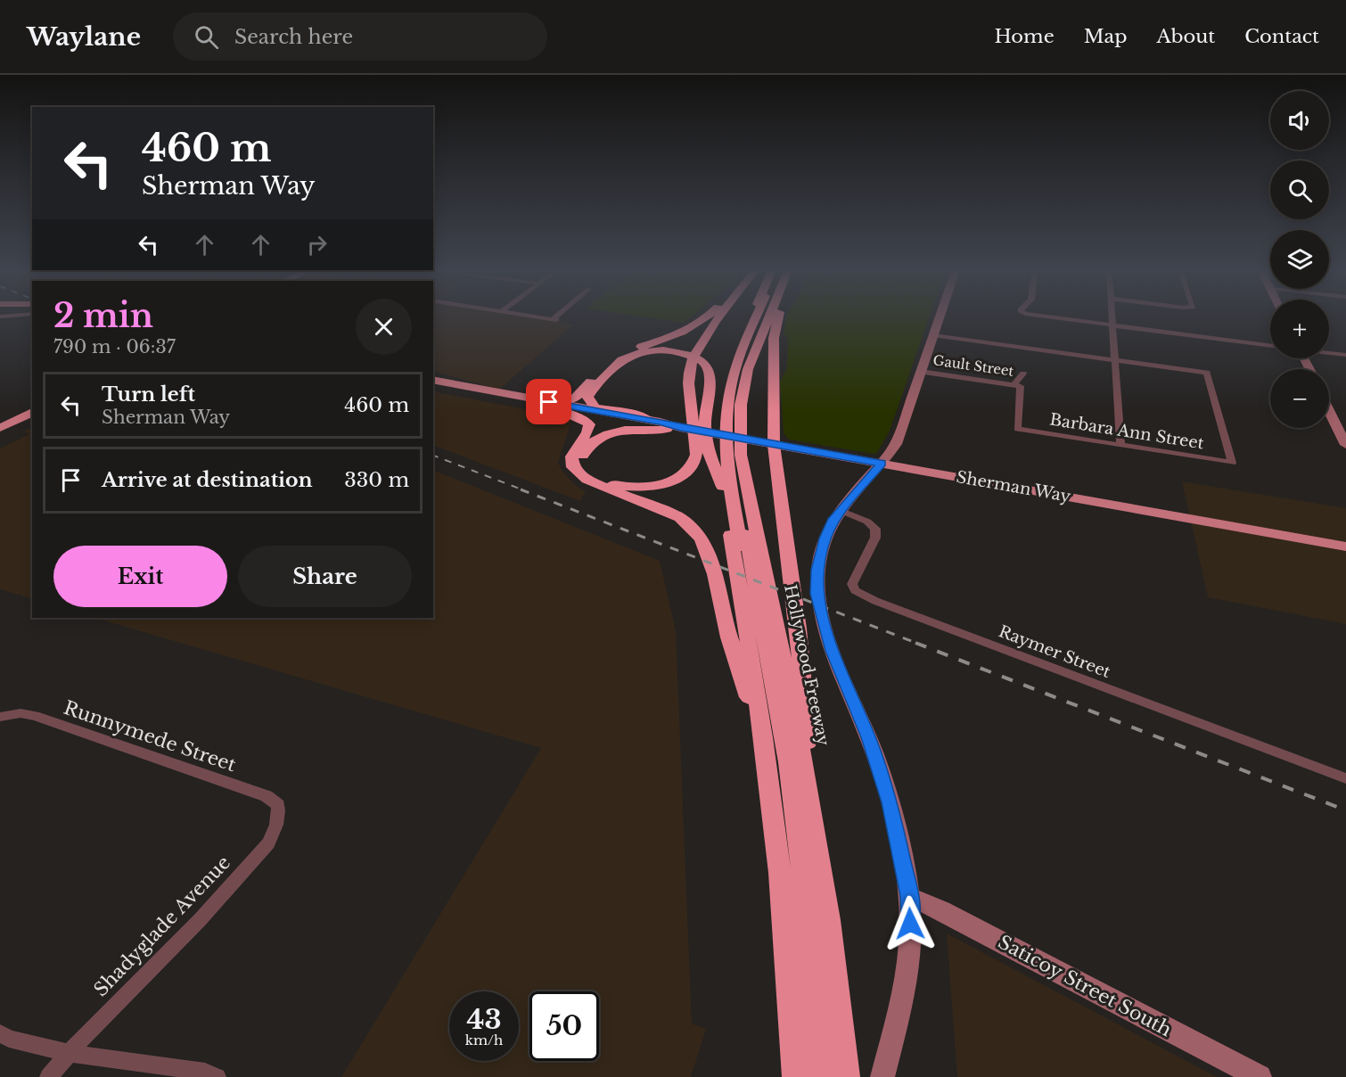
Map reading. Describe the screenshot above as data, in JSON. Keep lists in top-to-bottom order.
{
  "streets": {
    "highway": ["Hollywood Freeway"],
    "main road": ["Sherman Way", "Saticoy Street South"],
    "street": [
      "Gault Street",
      "Barbara Ann Street",
      "Raymer Street",
      "Runnymede Street",
      "Shadyglade Avenue"
    ]
  },
  "crossings": [
    ["Gault Street", "Barbara Ann Street"],
    ["Runnymede Street", "Shadyglade Avenue"]
  ],
  "page": {
    "header": "Waylane",
    "search": "Search here",
    "nav": [
      "Home",
      "Map",
      "About",
      "Contact"
    ],
    "map_buttons": ["+", "−"],
    "turn": ["460 m", "Sherman Way"],
    "heading": ["2 min", "790 m · 06:37"],
    "list": [
      {
        "name": "Turn left",
        "note": "Sherman Way",
        "value": "460 m"
      },
      {
        "name": "Arrive at destination",
        "value": "330 m"
      }
    ],
    "buttons": ["Exit", "Share"],
    "speed": "43 km/h",
    "limit": "50"
  }
}
